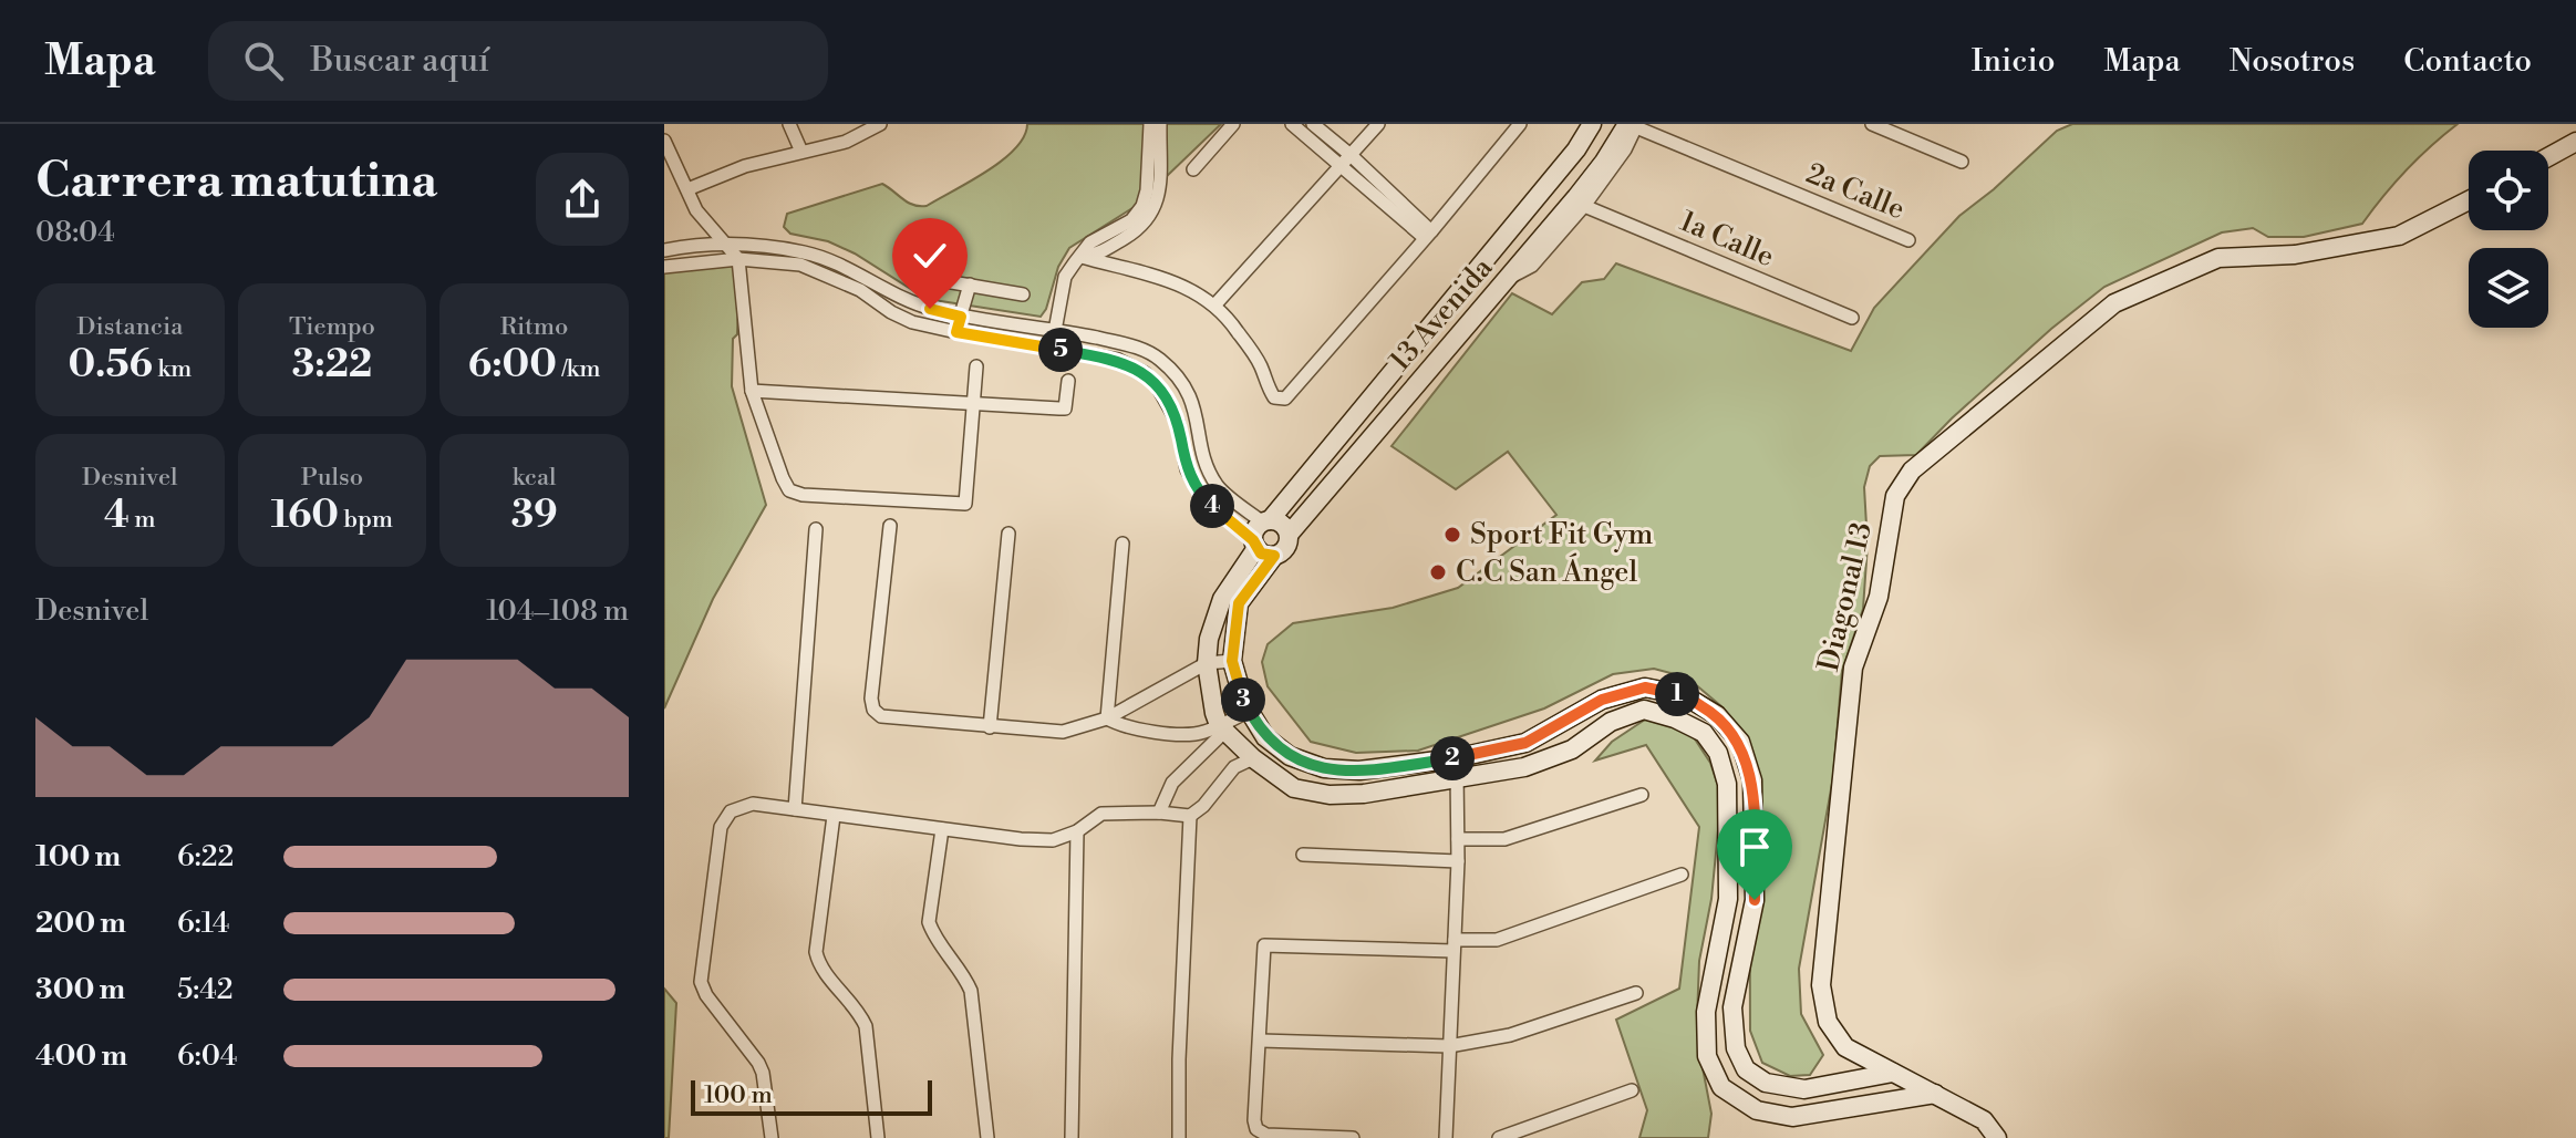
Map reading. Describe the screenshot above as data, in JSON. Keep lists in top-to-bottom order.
{
  "streets": {
    "street": [
      "2a Calle",
      "1a Calle",
      "13 Avenida",
      "Diagonal 13"
    ]
  },
  "crossings": [
    ["2a Calle", "13 Avenida"]
  ],
  "places": ["Sport Fit Gym", "C.C San Ángel"],
  "scale_bar": "100 m",
  "page": {
    "header": "Mapa",
    "search": "Buscar aquí",
    "nav": [
      "Inicio",
      "Mapa",
      "Nosotros",
      "Contacto"
    ],
    "heading": ["Carrera matutina", "08:04"],
    "stats": [
      ["Distancia", "0.56 km"],
      ["Tiempo", "3:22"],
      ["Ritmo", "6:00 /km"],
      ["Desnivel", "4 m"],
      ["Pulso", "160 bpm"],
      ["kcal", "39"]
    ],
    "pins": [
      "5",
      "4",
      "1",
      "3",
      "2"
    ],
    "chart": ["Desnivel", "104–108 m"],
    "list": [
      {
        "name": "100 m",
        "note": "6:22"
      },
      {
        "name": "200 m",
        "note": "6:14"
      },
      {
        "name": "300 m",
        "note": "5:42"
      },
      {
        "name": "400 m",
        "note": "6:04"
      }
    ],
    "scale": "100 m"
  }
}
